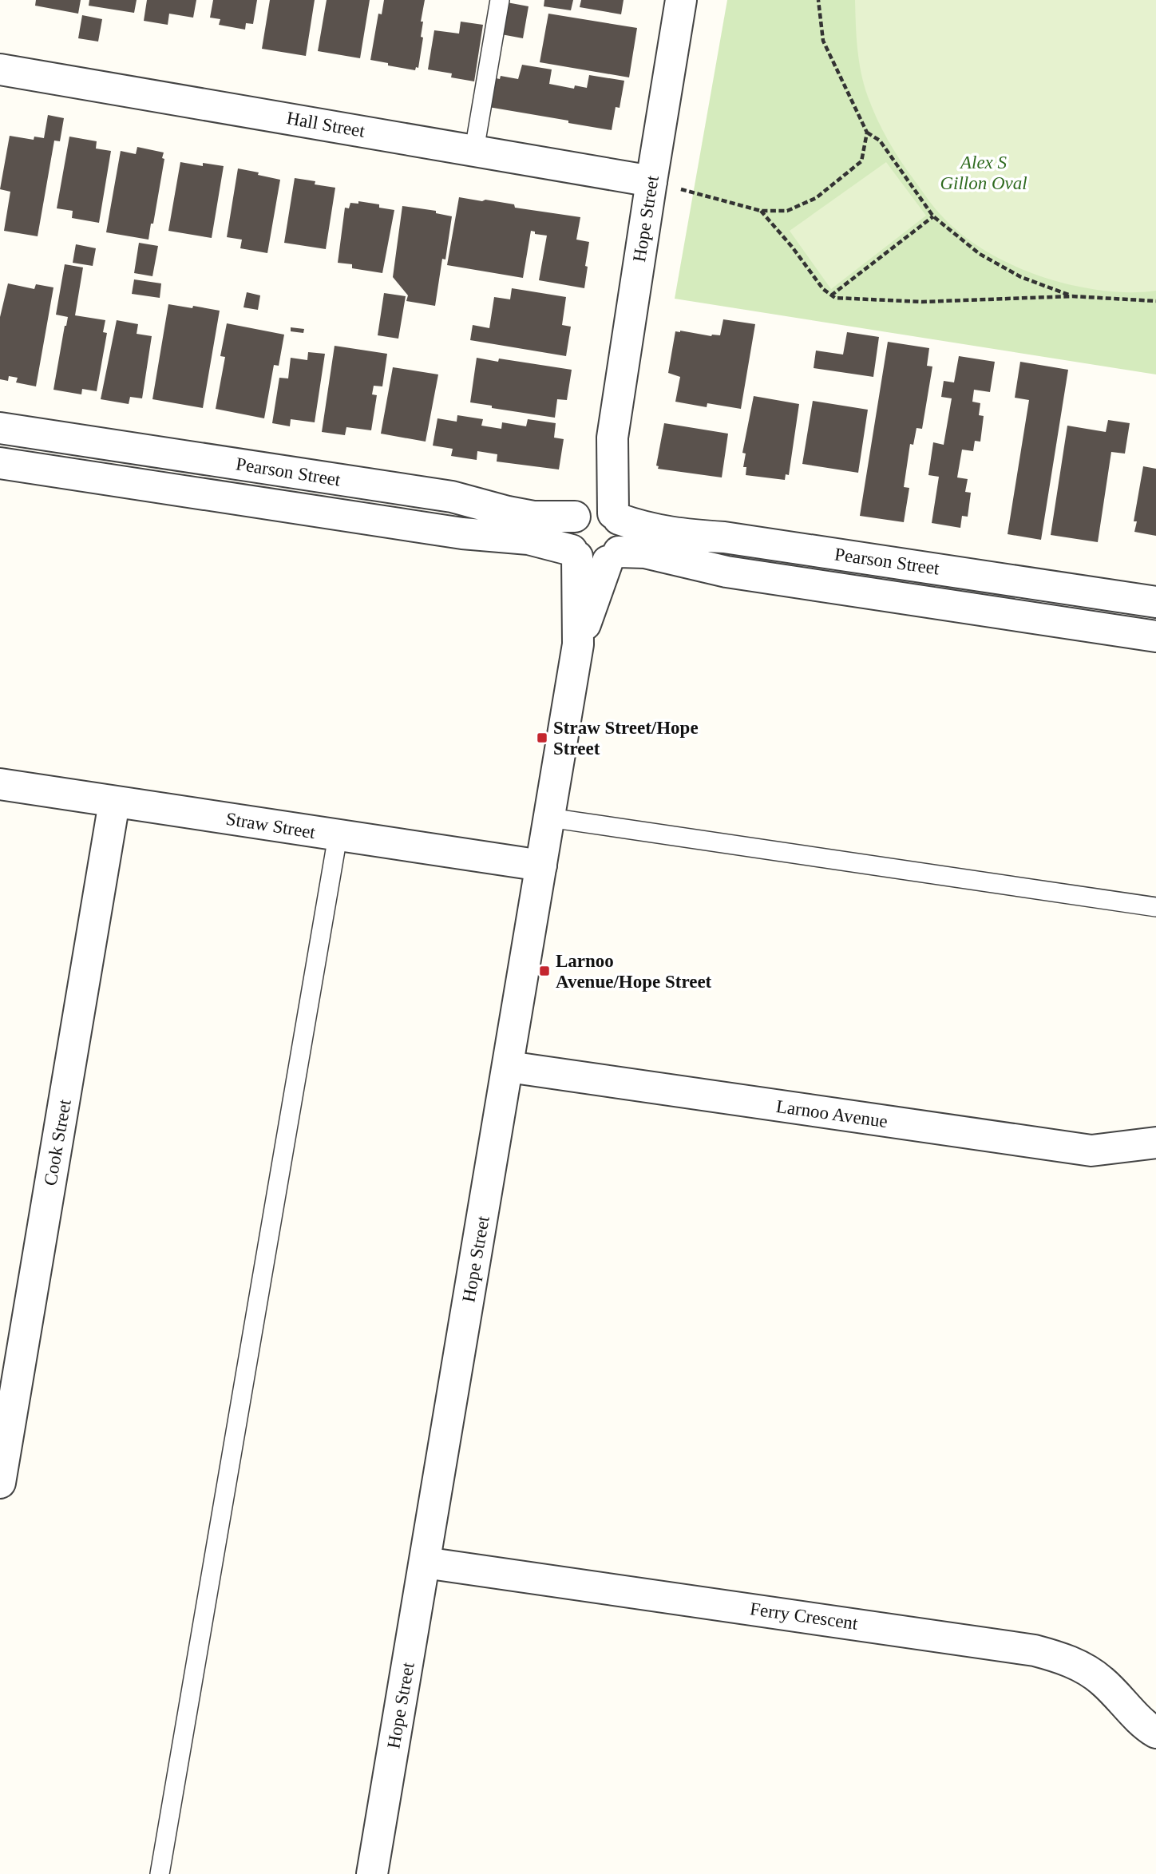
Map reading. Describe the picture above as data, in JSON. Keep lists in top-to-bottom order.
{
  "streets": {
    "street": [
      "Hall Street",
      "Hope Street",
      "Pearson Street",
      "Straw Street",
      "Larnoo Avenue",
      "Cook Street",
      "Ferry Crescent"
    ]
  },
  "crossings": [
    ["Hall Street", "Hope Street"],
    ["Hope Street", "Pearson Street"],
    ["Hope Street", "Straw Street"],
    ["Hope Street", "Larnoo Avenue"],
    ["Hope Street", "Ferry Crescent"],
    ["Straw Street", "Cook Street"]
  ],
  "parks": ["Alex S Gillon Oval"],
  "places": {
    "transit": ["Straw Street/Hope Street", "Larnoo Avenue/Hope Street"]
  }
}
